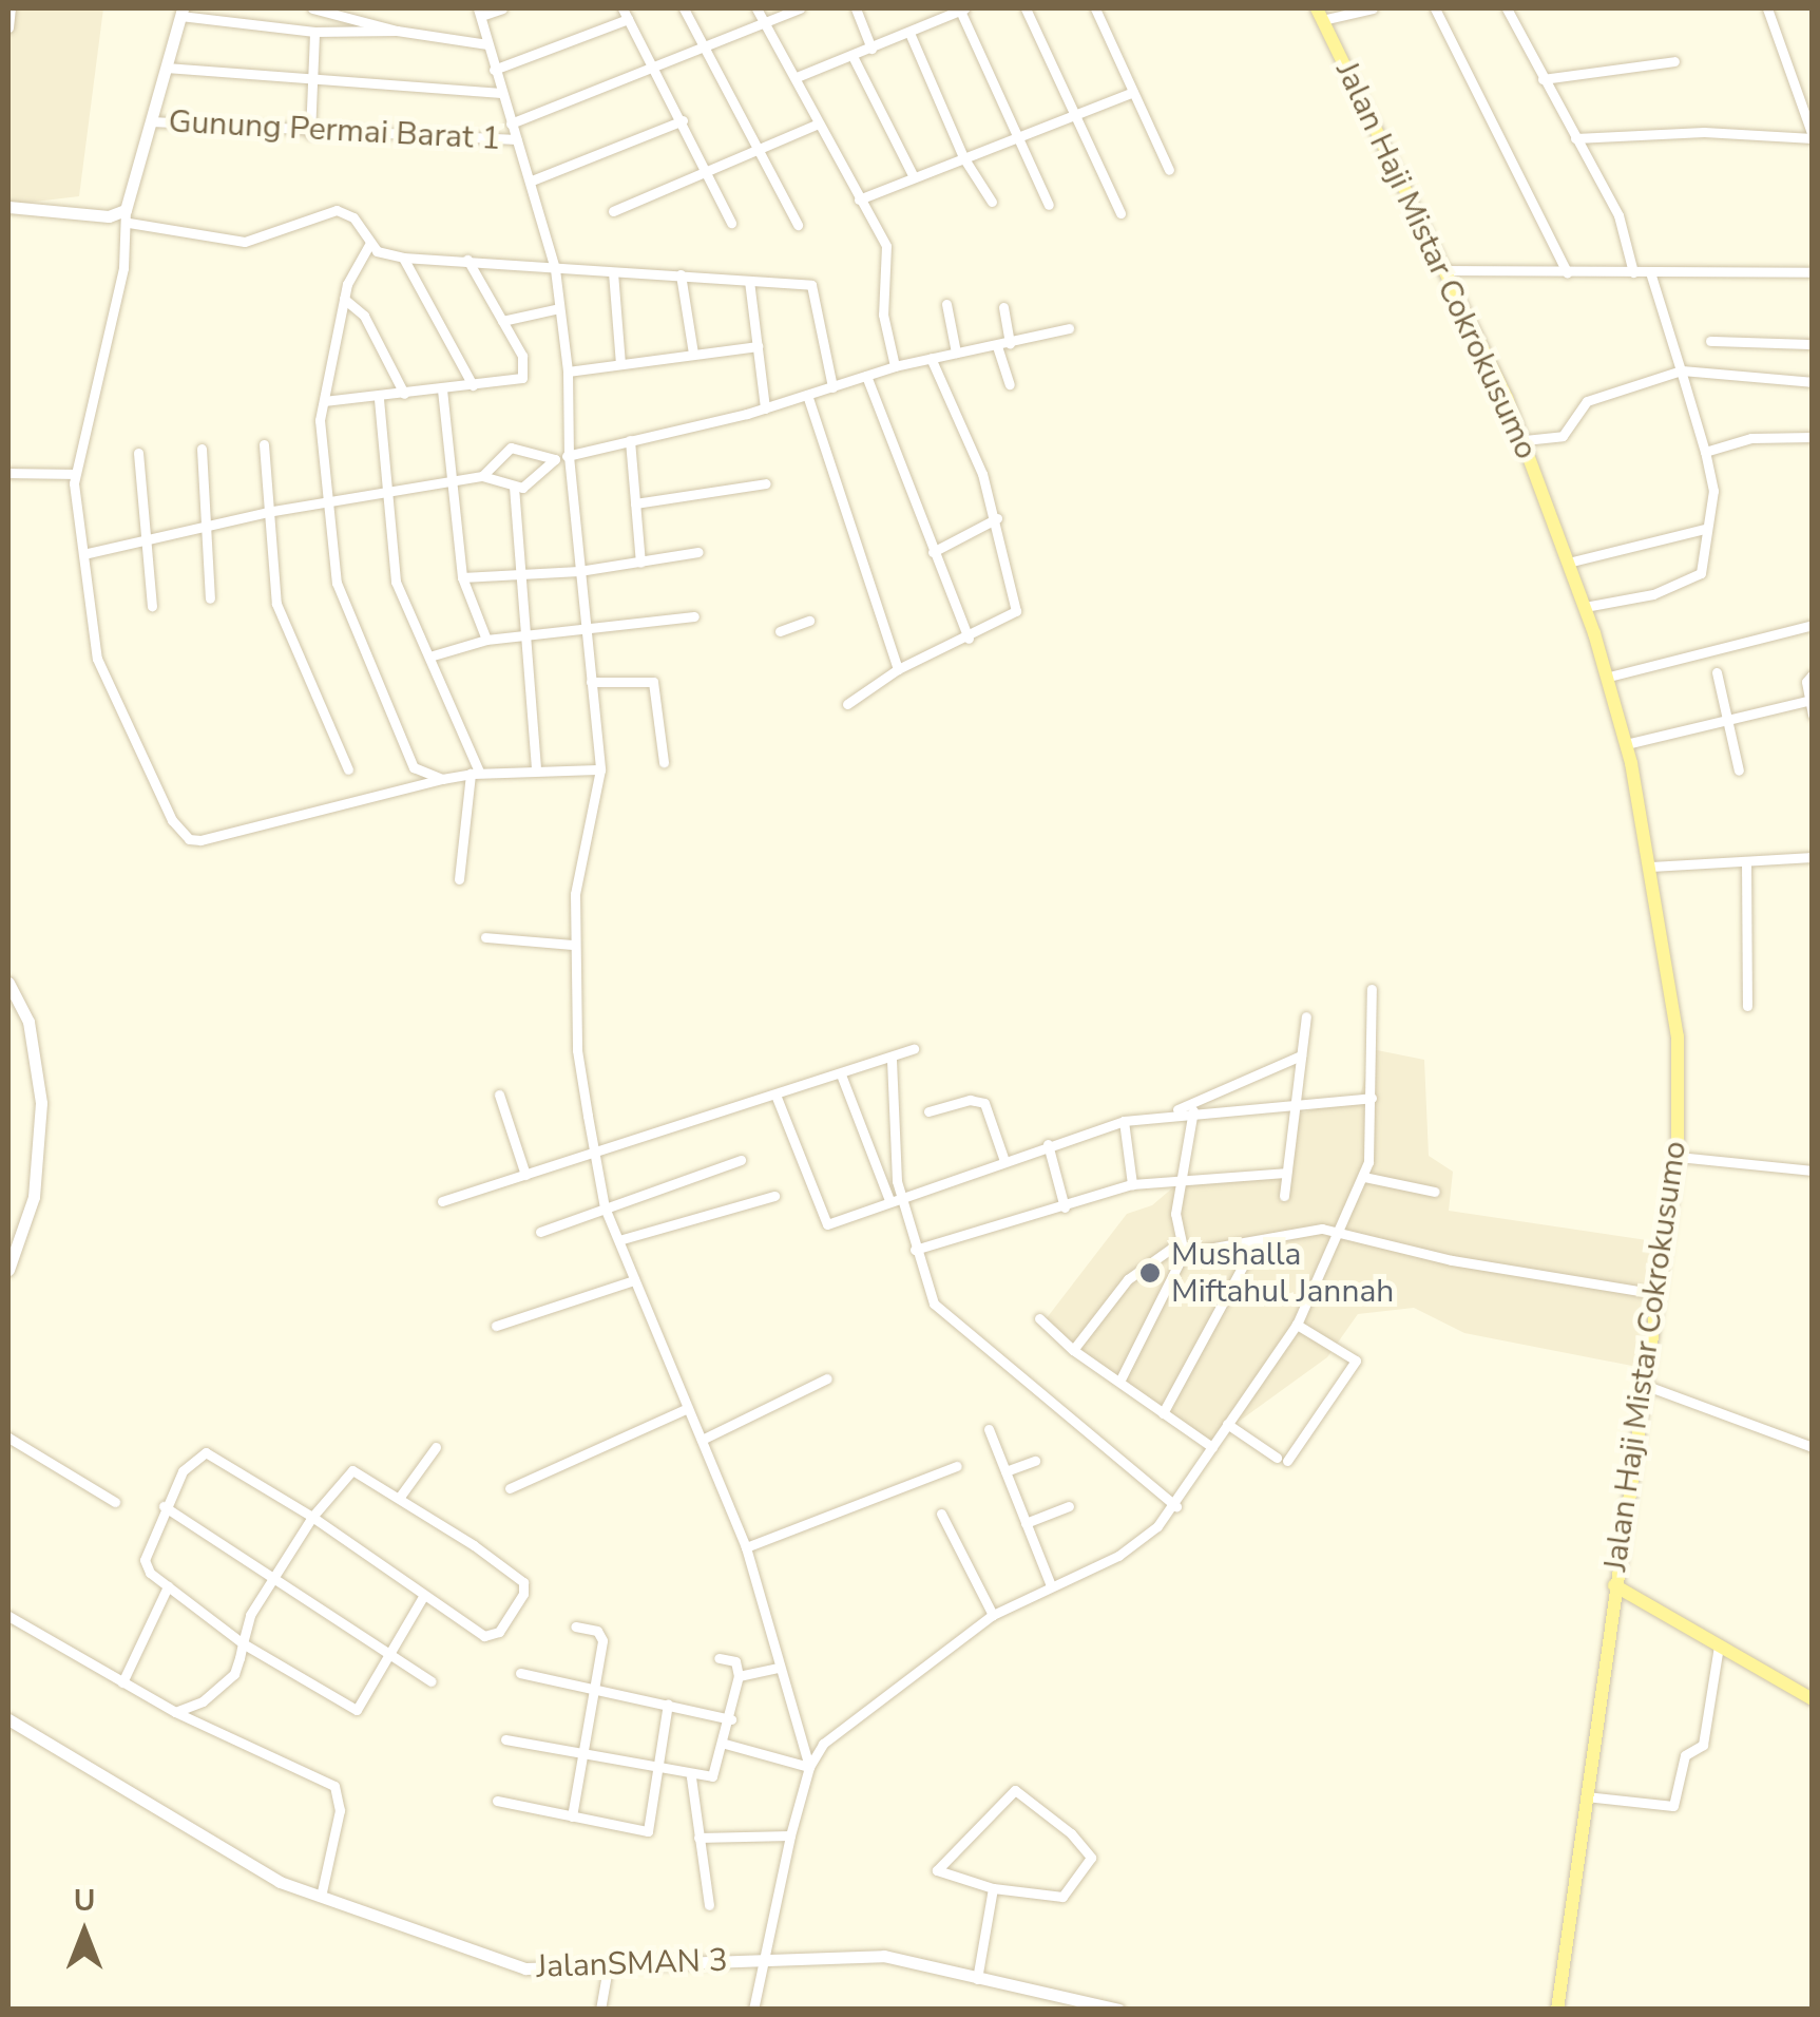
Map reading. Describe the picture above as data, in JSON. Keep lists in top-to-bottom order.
{
  "streets": {
    "main road": ["Jalan Haji Mistar Cokrokusumo"],
    "street": ["Gunung Permai Barat 1", "JalanSMAN 3"]
  },
  "places": ["Mushalla Miftahul Jannah"],
  "north": "top"
}
